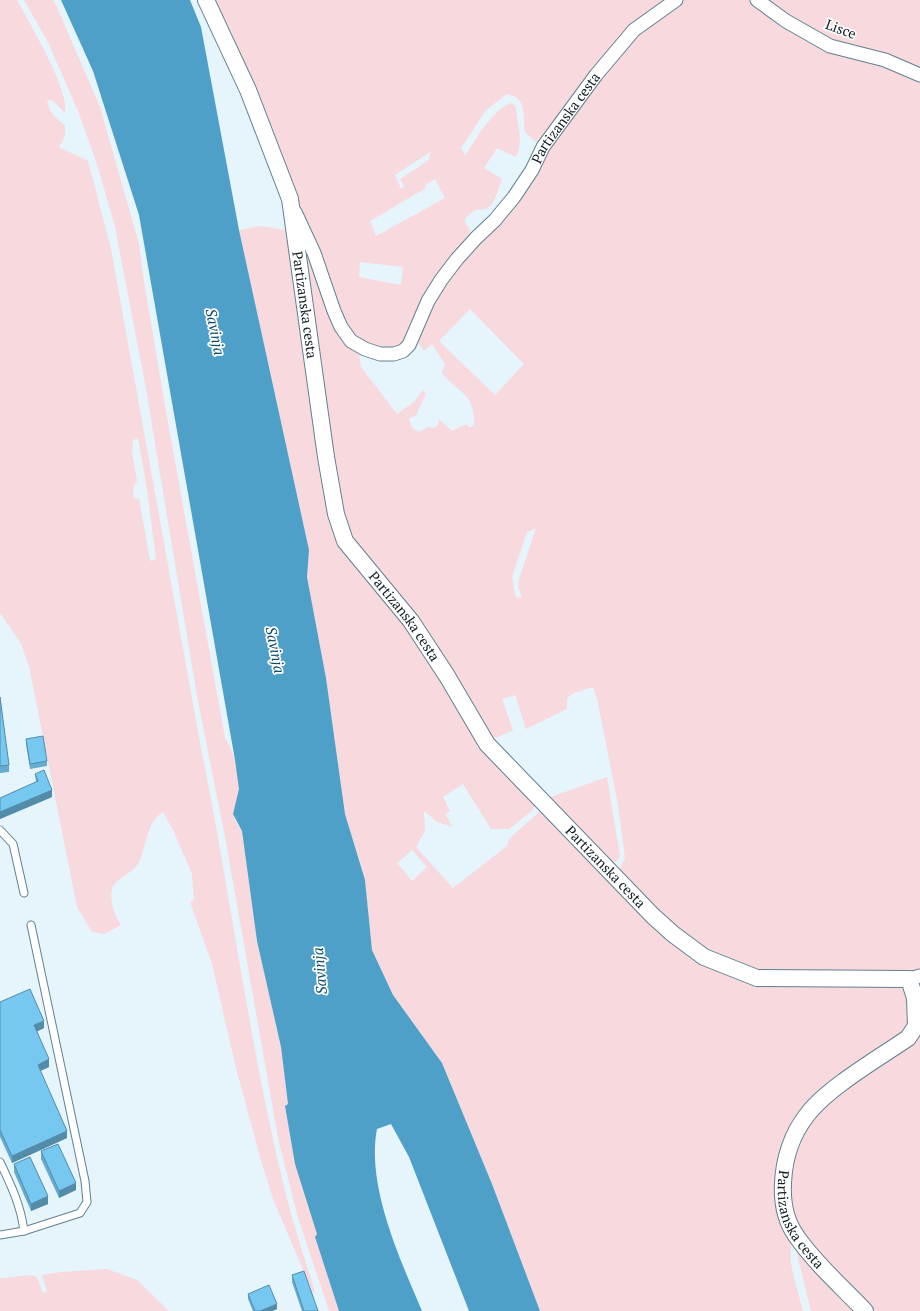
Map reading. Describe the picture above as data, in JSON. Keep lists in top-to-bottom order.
{
  "streets": {
    "street": ["Lisce", "Partizanska cesta"]
  },
  "water": ["Savinja"]
}
